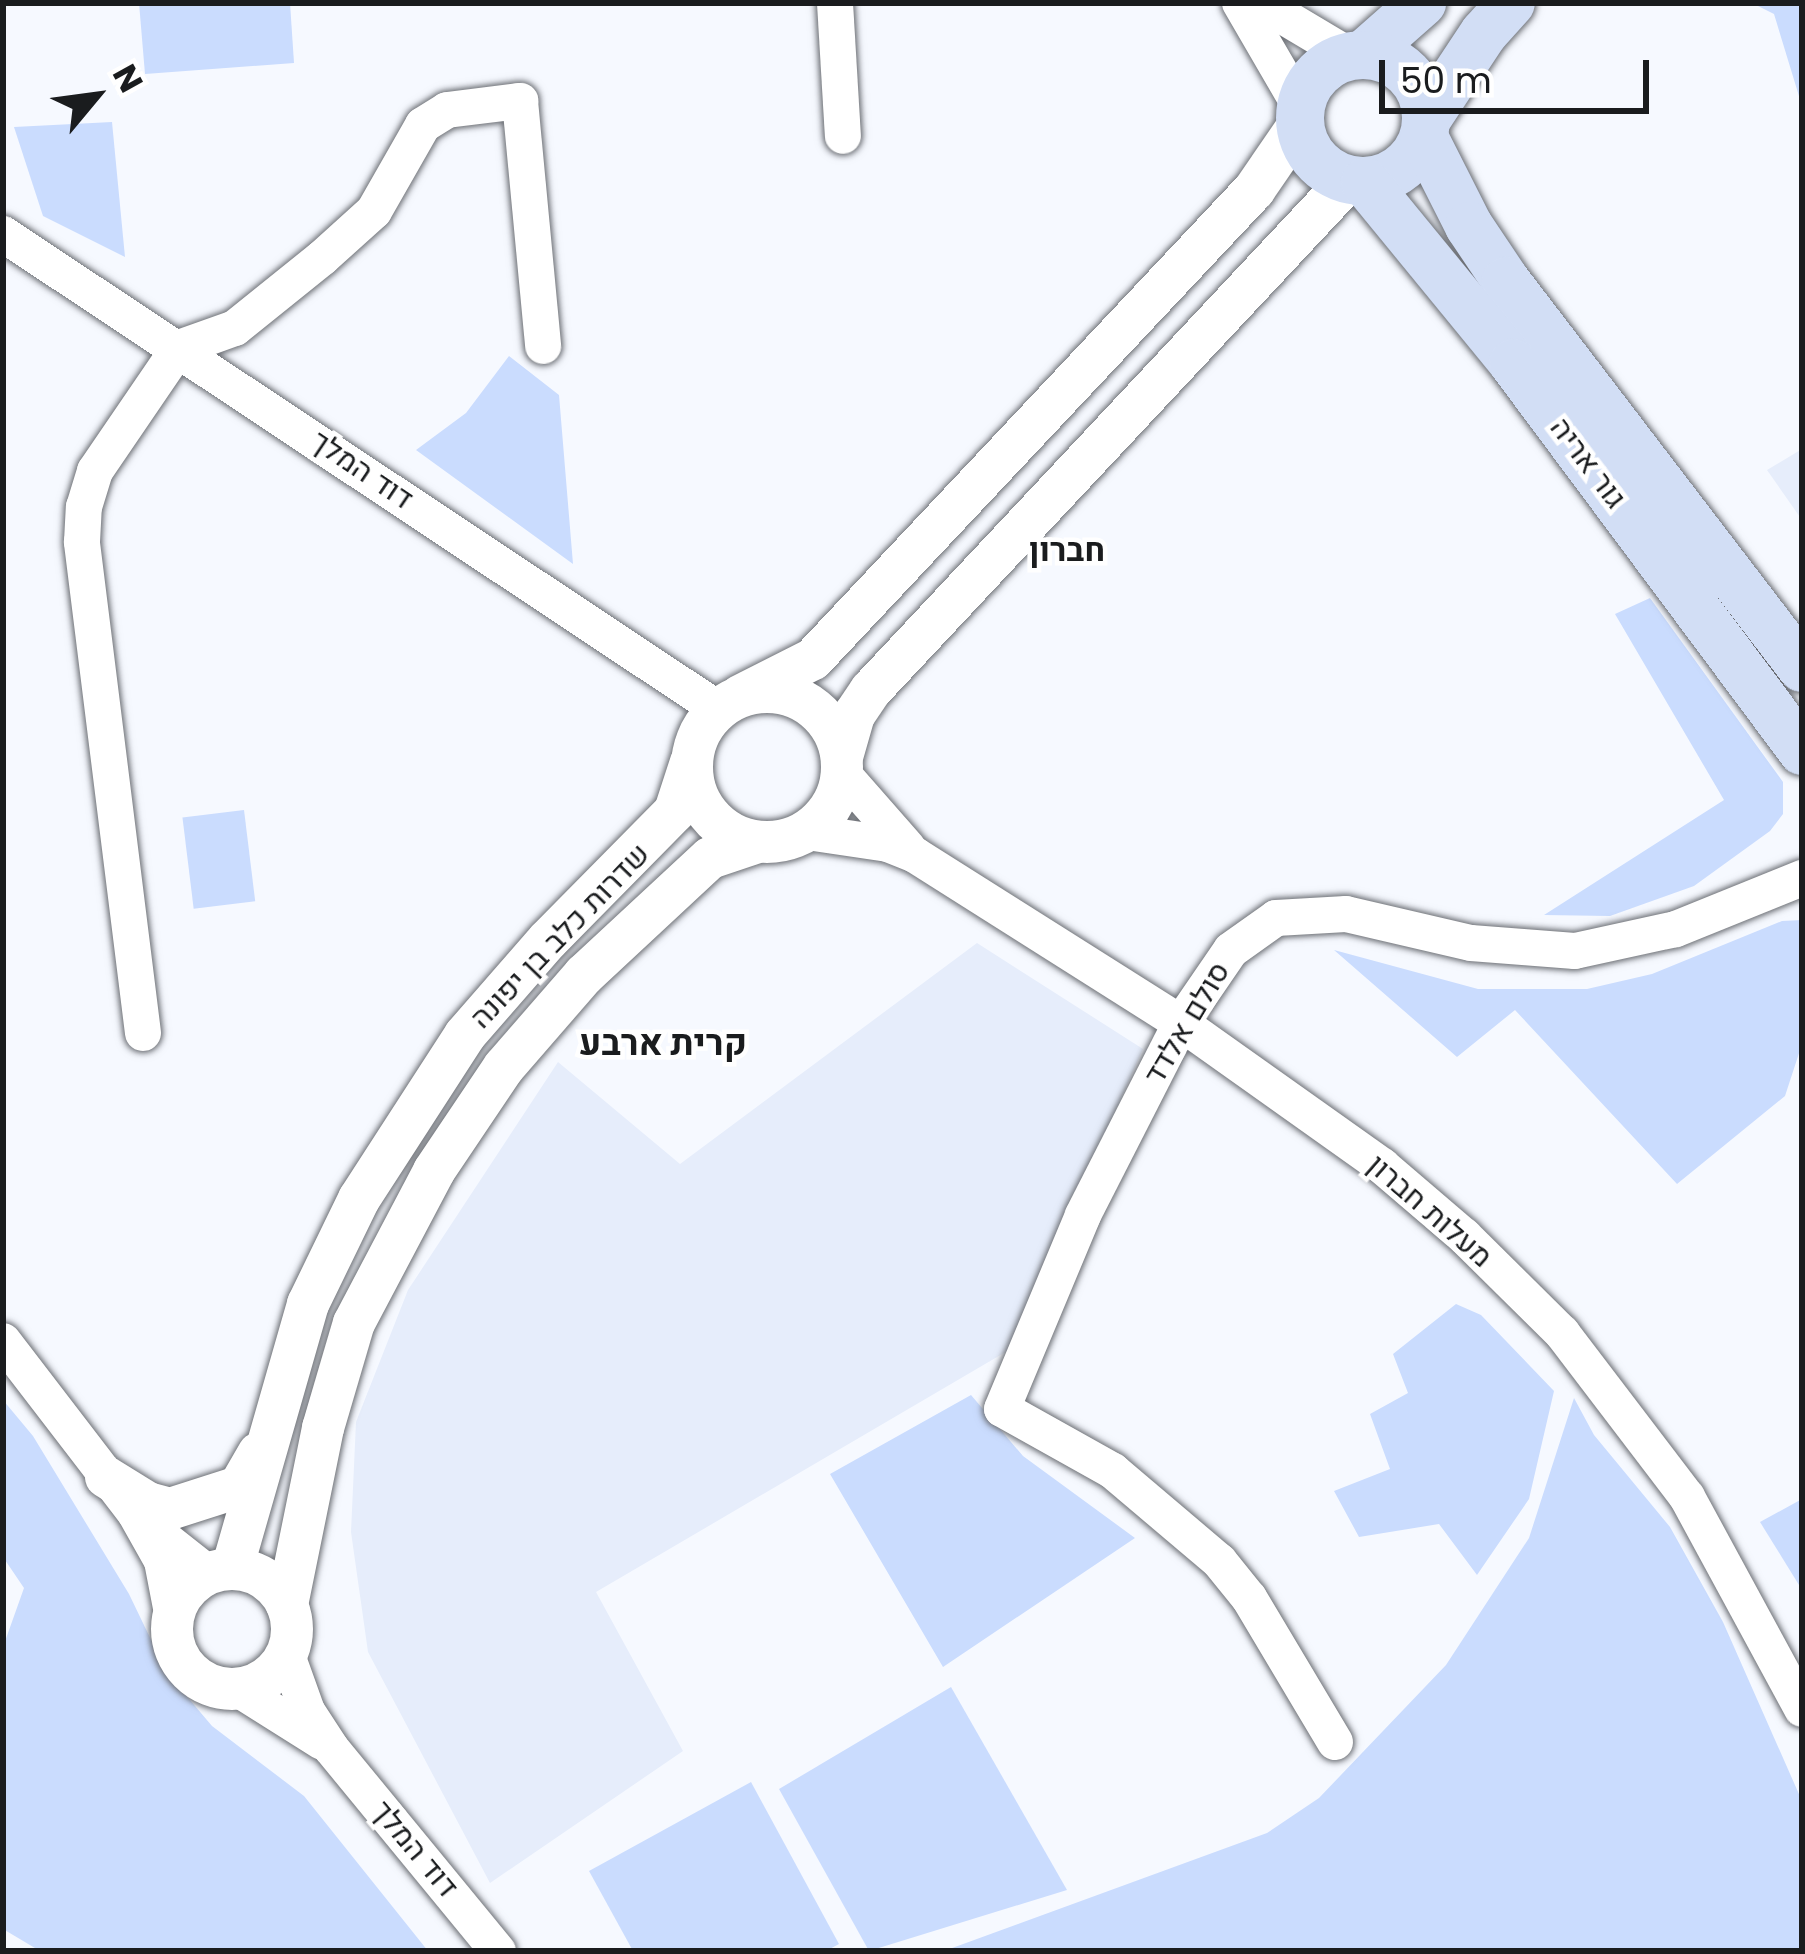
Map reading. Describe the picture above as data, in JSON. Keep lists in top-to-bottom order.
{
  "streets": {
    "main road": ["גור אריה"],
    "street": [
      "דוד המלך",
      "שדרות כלב בן יפונה",
      "סולם אלדד",
      "מעלות חברון"
    ]
  },
  "crossings": [
    ["דוד המלך", "שדרות כלב בן יפונה"],
    ["דוד המלך", "מעלות חברון"],
    ["שדרות כלב בן יפונה", "מעלות חברון"],
    ["סולם אלדד", "מעלות חברון"]
  ],
  "districts": ["חברון", "קרית ארבע"],
  "scale_bar": "50 m",
  "north": "top right"
}
